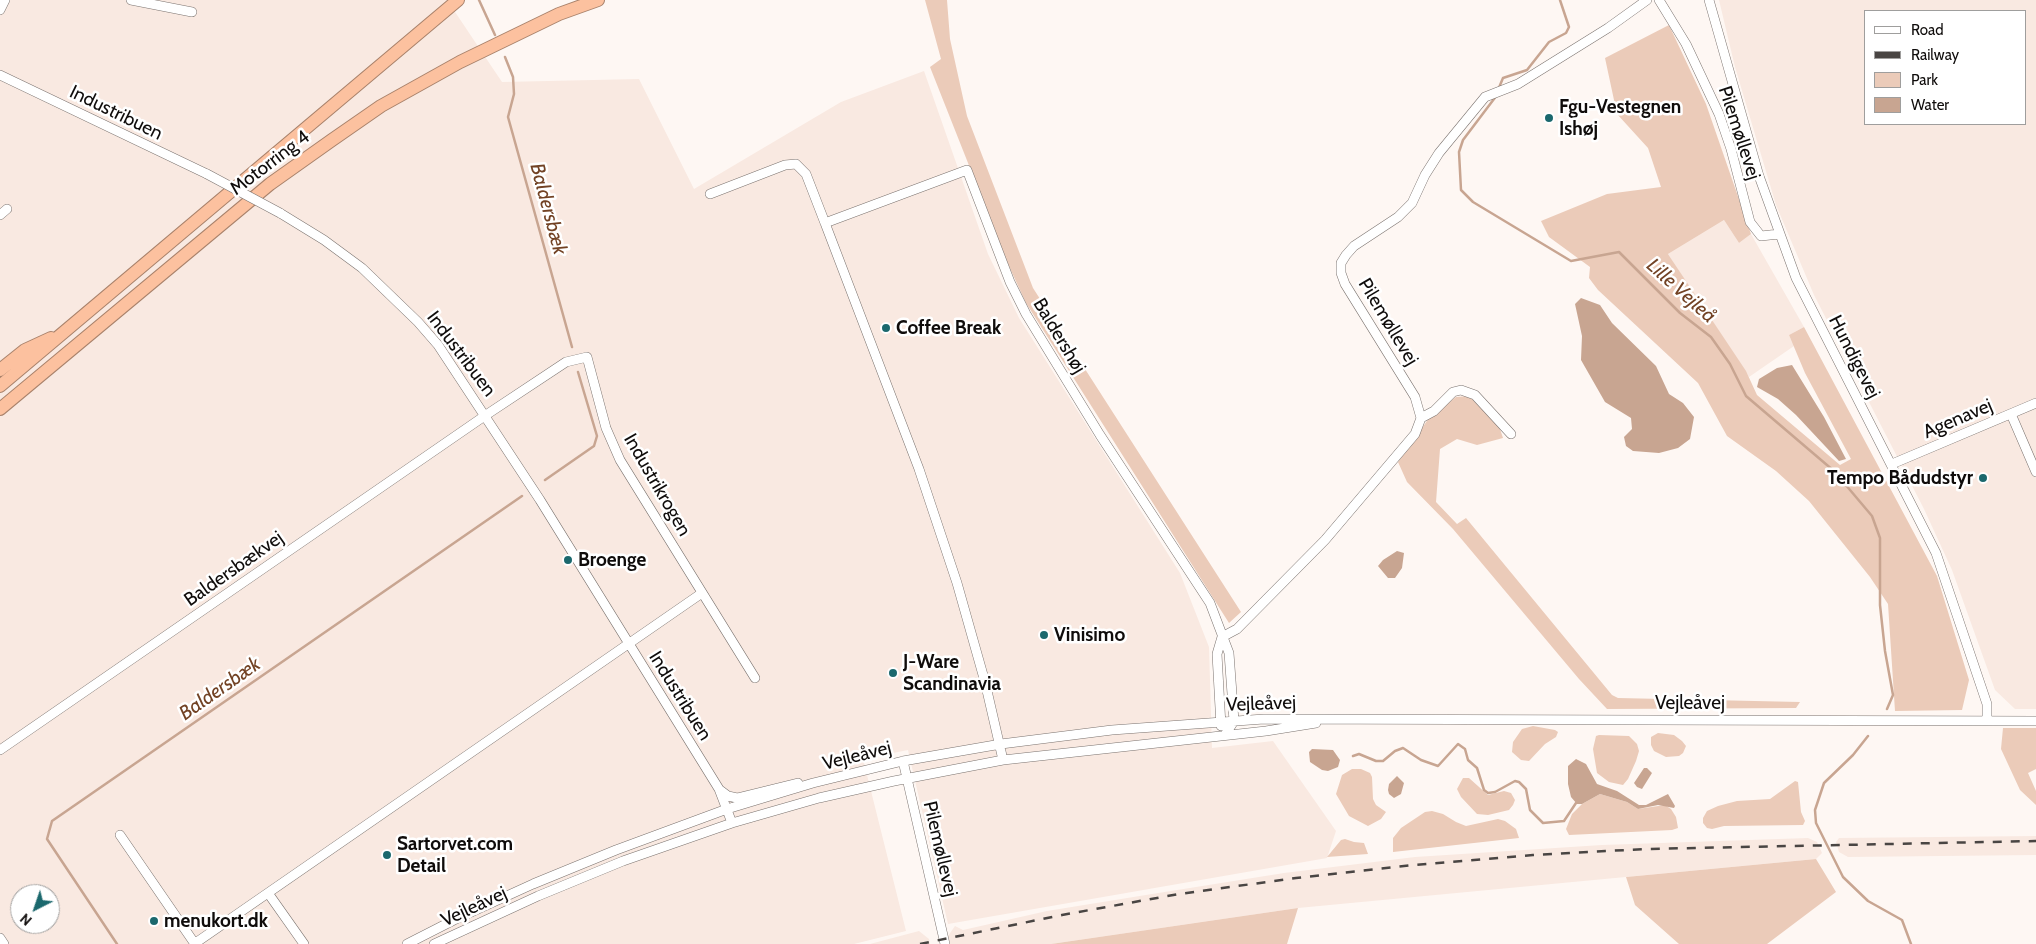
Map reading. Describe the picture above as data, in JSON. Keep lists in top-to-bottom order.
{
  "streets": {
    "highway": ["Motorring 4"],
    "street": [
      "Industribuen",
      "Pilemøllevej",
      "Baldershøj",
      "Hundigevej",
      "Agenavej",
      "Industrikrogen",
      "Baldersbækvej",
      "Vejleåvej"
    ]
  },
  "crossings": [
    ["Industribuen", "Industrikrogen"],
    ["Industribuen", "Baldersbækvej"],
    ["Industribuen", "Vejleåvej"],
    ["Pilemøllevej", "Hundigevej"],
    ["Pilemøllevej", "Vejleåvej"],
    ["Baldershøj", "Vejleåvej"],
    ["Hundigevej", "Agenavej"],
    ["Hundigevej", "Vejleåvej"],
    ["Industrikrogen", "Baldersbækvej"]
  ],
  "water": ["Baldersbæk", "Lille Vejleå"],
  "places": [
    "Fgu-Vestegnen Ishøj",
    "Coffee Break",
    "Tempo Bådudstyr",
    "Broenge",
    "Vinisimo",
    "J-Ware Scandinavia",
    "Sartorvet.com Detail",
    "menukort.dk"
  ],
  "legend": [
    "Road",
    "Railway",
    "Park",
    "Water"
  ],
  "north": "bottom left"
}
